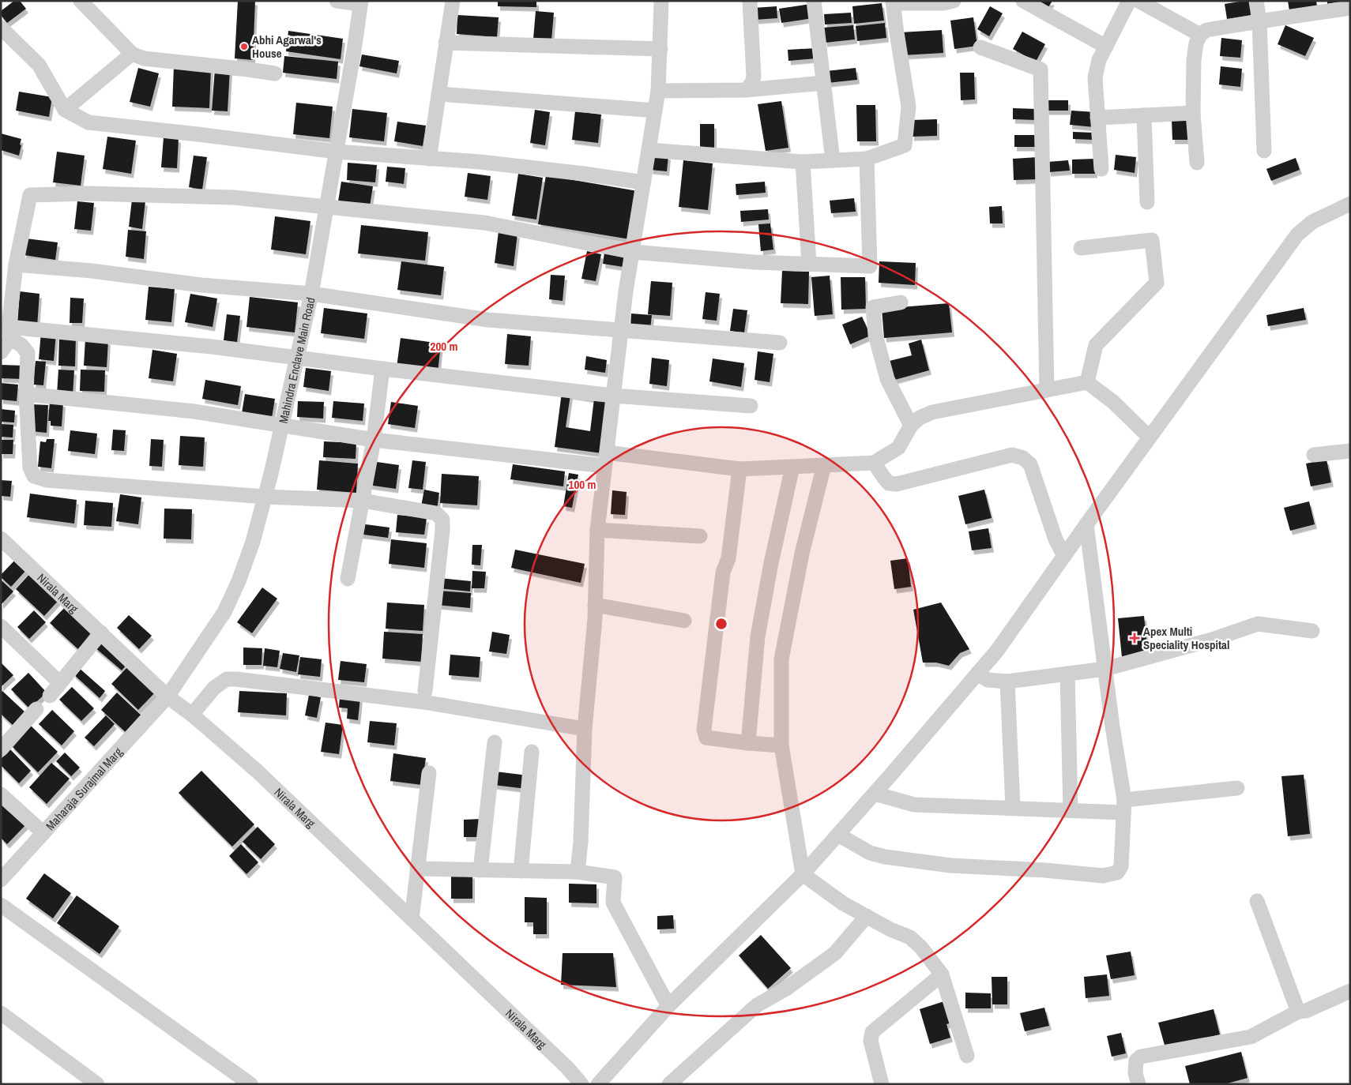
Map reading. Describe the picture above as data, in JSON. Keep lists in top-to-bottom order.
{
  "streets": {
    "street": ["Mahindra Enclave Main Road", "Nirala Marg", "Maharaja Surajmal Marg"]
  },
  "crossings": [
    ["Mahindra Enclave Main Road", "Nirala Marg"],
    ["Mahindra Enclave Main Road", "Maharaja Surajmal Marg"],
    ["Nirala Marg", "Maharaja Surajmal Marg"]
  ],
  "places": {
    "other": ["Abhi Agarwal's House"],
    "health": ["Apex Multi Speciality Hospital"]
  },
  "rings": ["200 m", "100 m"]
}
